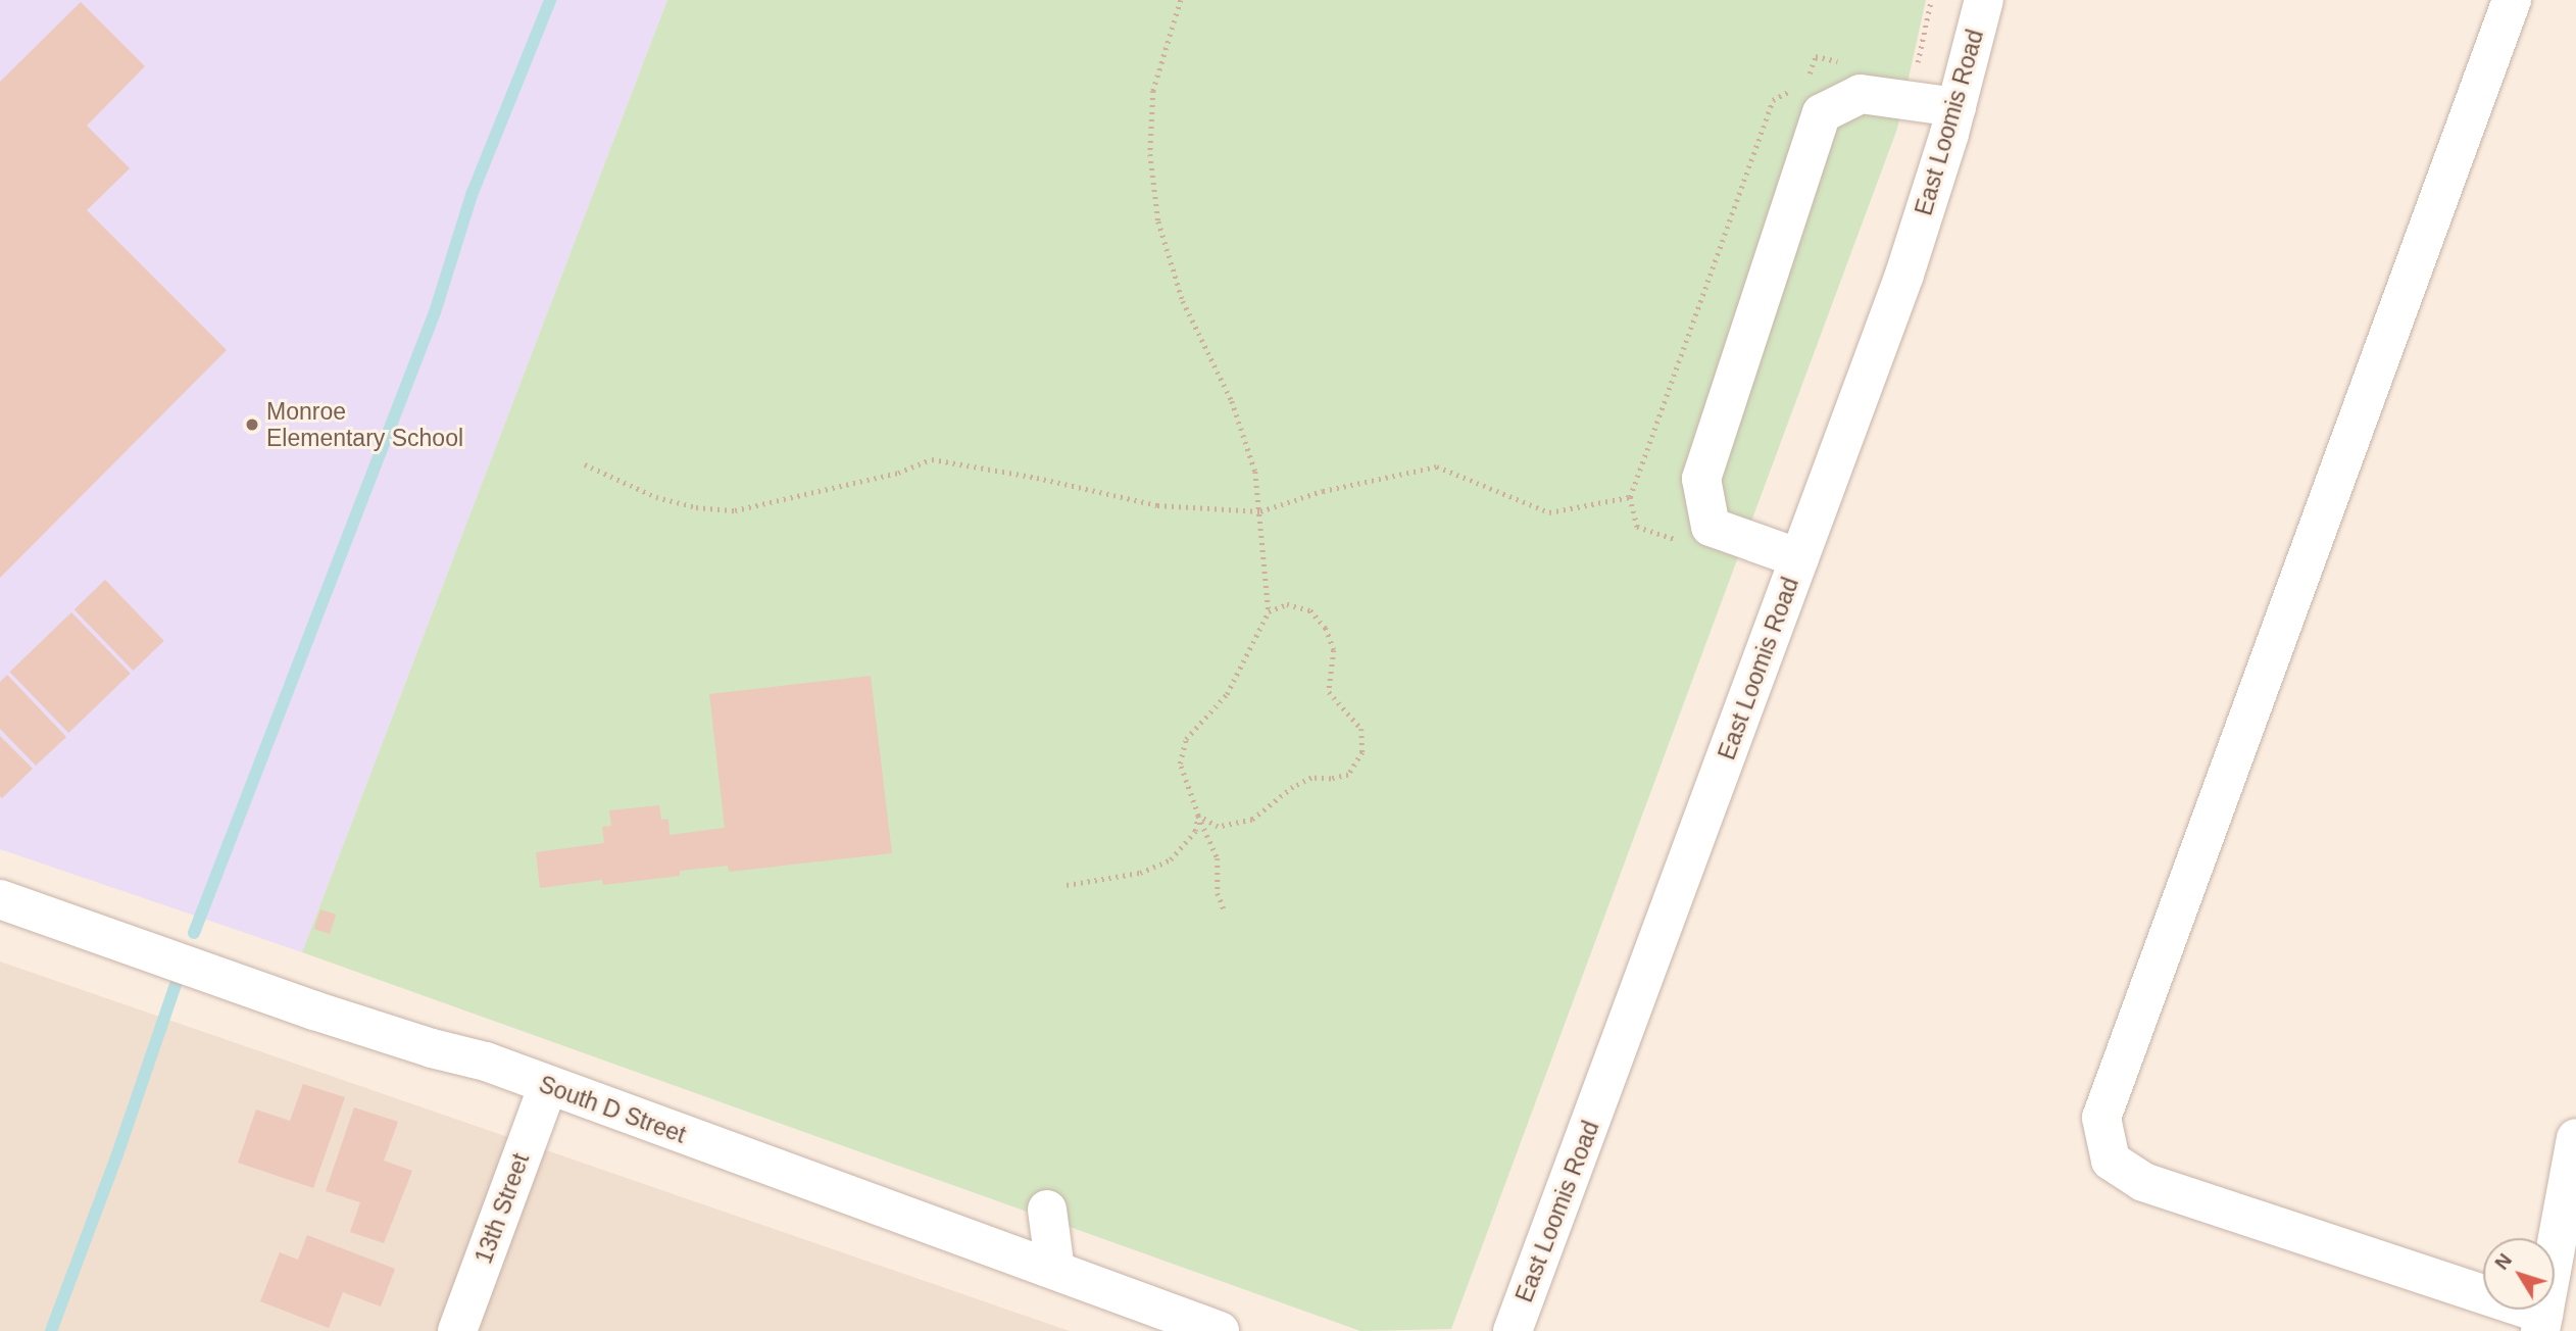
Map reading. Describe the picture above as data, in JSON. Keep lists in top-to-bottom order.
{
  "streets": {
    "street": ["East Loomis Road", "South D Street", "13th Street"]
  },
  "crossings": [
    ["South D Street", "13th Street"]
  ],
  "places": ["Monroe Elementary School"],
  "north": "top left"
}
